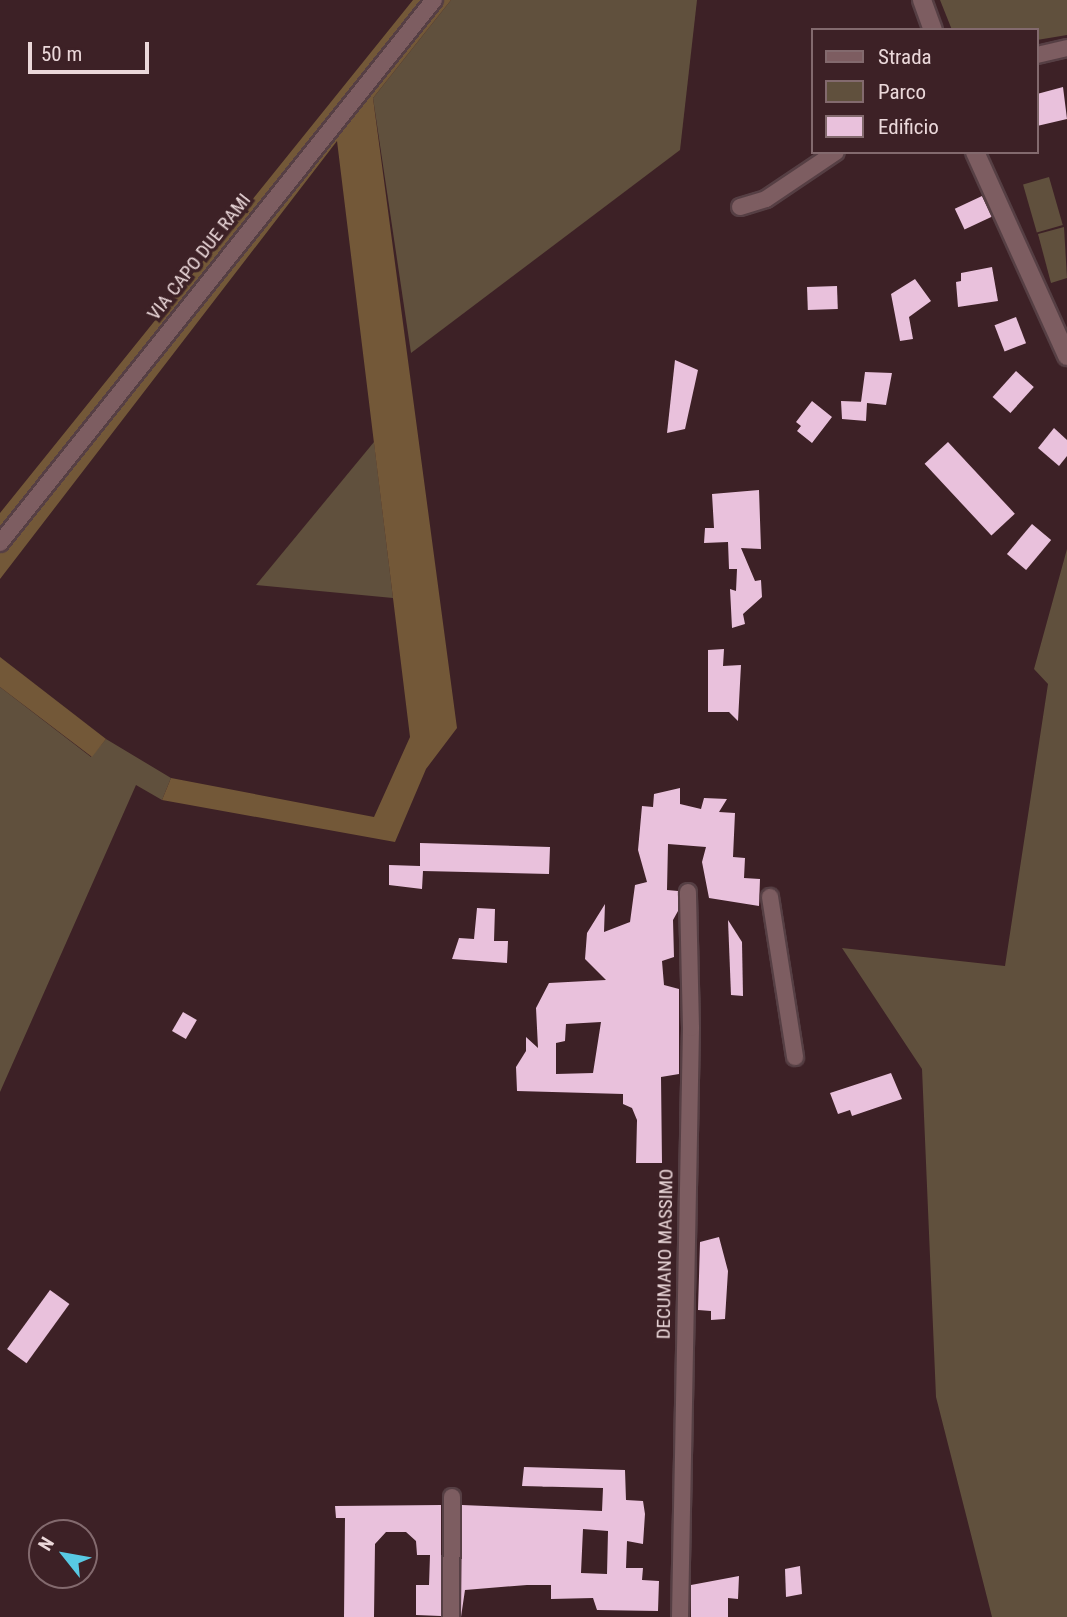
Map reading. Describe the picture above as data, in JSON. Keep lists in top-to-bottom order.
{
  "streets": {
    "street": ["VIA CAPO DUE RAMI", "DECUMANO MASSIMO"]
  },
  "legend": ["Strada", "Parco", "Edificio"],
  "scale_bar": "50 m",
  "north": "top left"
}
